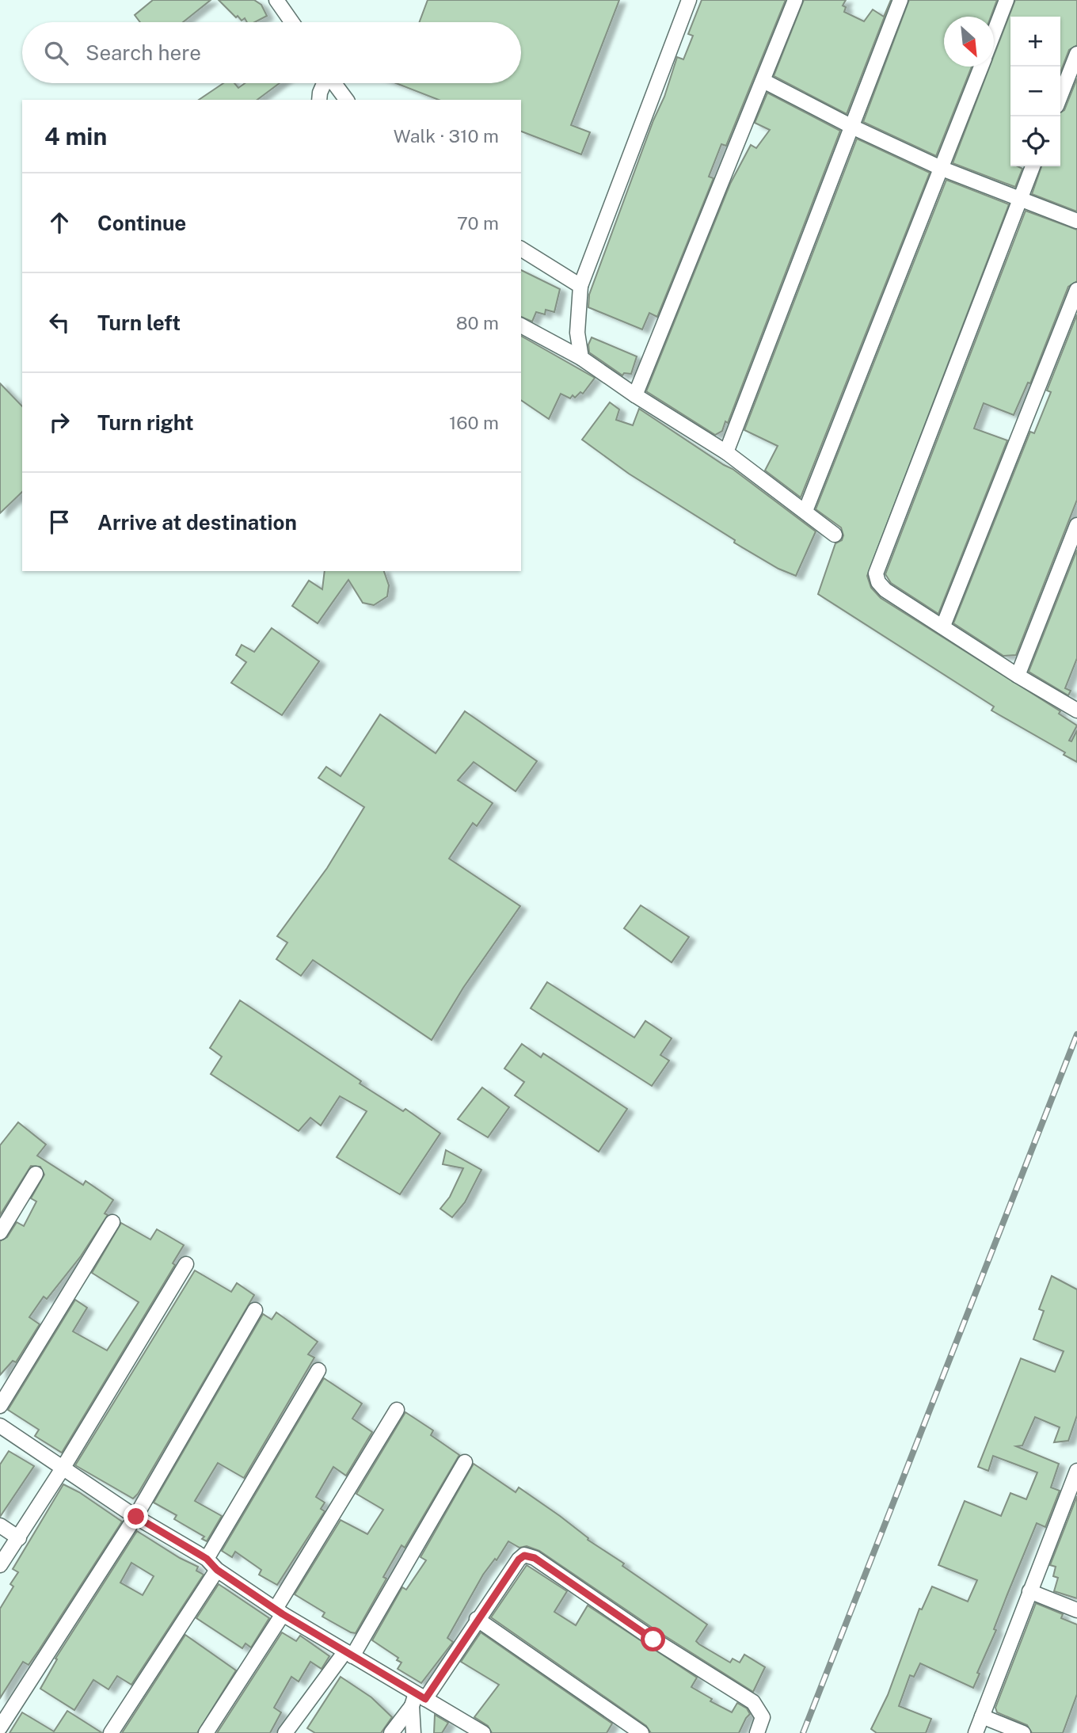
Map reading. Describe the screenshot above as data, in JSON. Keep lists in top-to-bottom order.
{
  "north": "bottom right",
  "page": {
    "map_buttons": ["+", "−"],
    "search": "Search here",
    "heading": ["4 min", "Walk · 310 m"],
    "list": [
      ["Continue", "70 m"],
      ["Turn left", "80 m"],
      ["Turn right", "160 m"],
      "Arrive at destination"
    ]
  }
}
